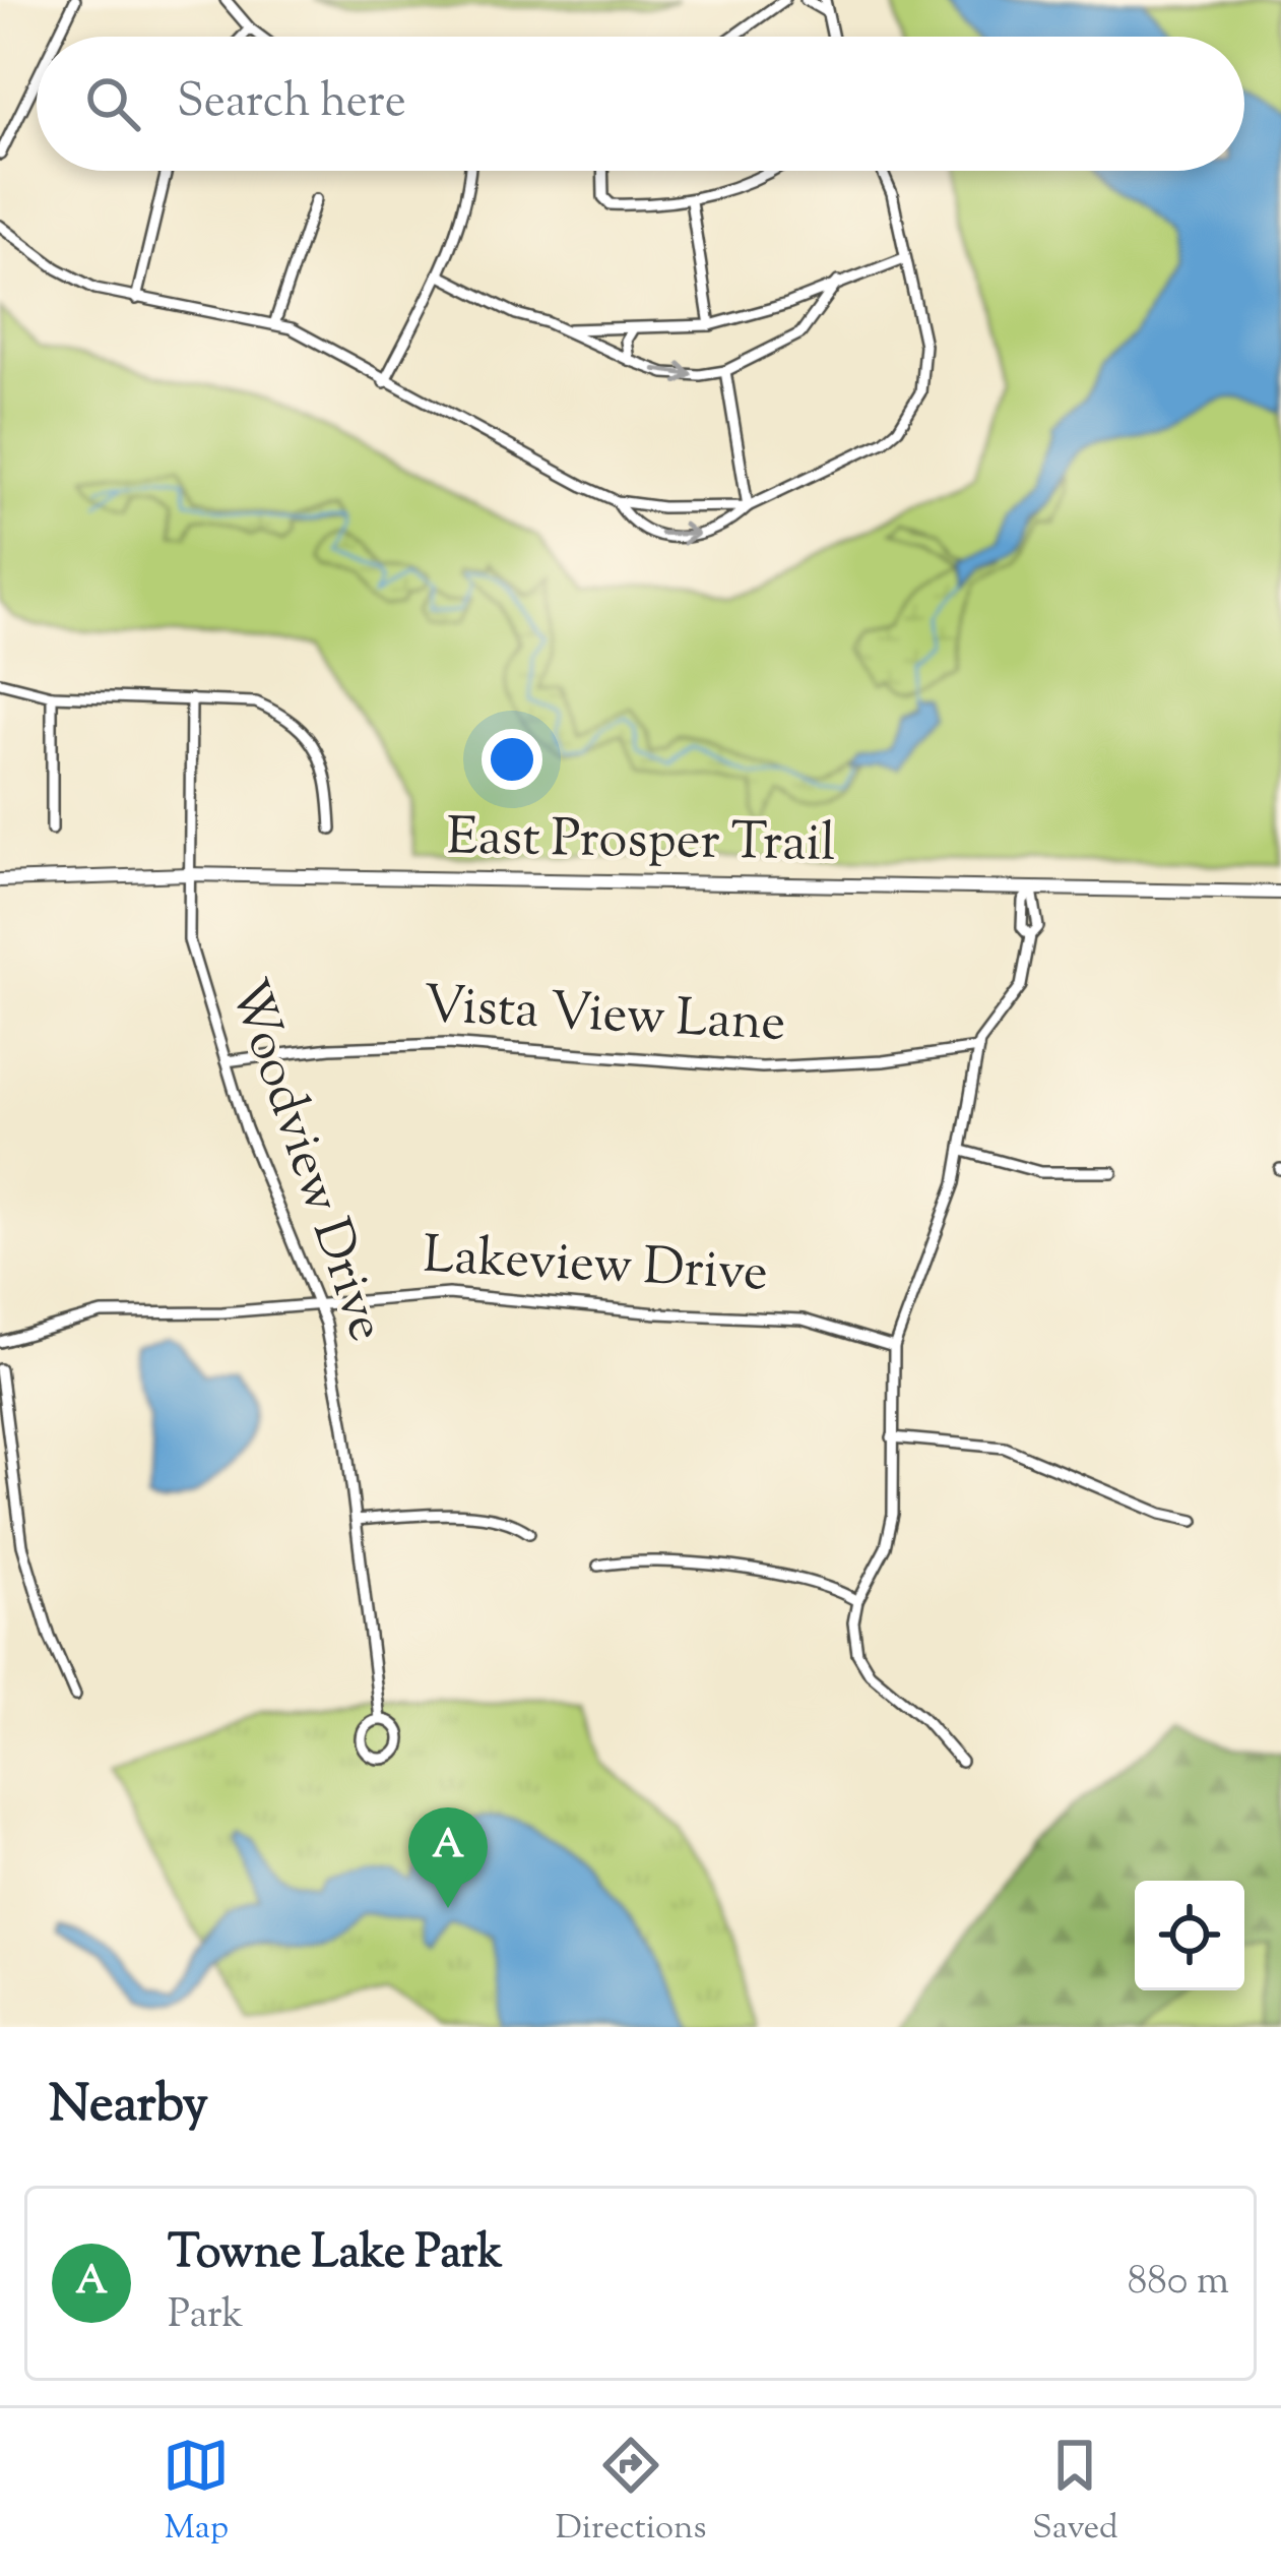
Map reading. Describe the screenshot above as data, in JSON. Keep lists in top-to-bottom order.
{
  "streets": {
    "main road": ["East Prosper Trail"],
    "street": ["Vista View Lane", "Woodview Drive", "Lakeview Drive"]
  },
  "crossings": [
    ["East Prosper Trail", "Woodview Drive"],
    ["Vista View Lane", "Woodview Drive"],
    ["Woodview Drive", "Lakeview Drive"]
  ],
  "page": {
    "search": "Search here",
    "pins": "A",
    "heading": "Nearby",
    "list": [
      {
        "mark": "A",
        "name": "Towne Lake Park",
        "note": "Park",
        "value": "880 m"
      }
    ],
    "nav": ["Map", "Directions", "Saved"]
  }
}
